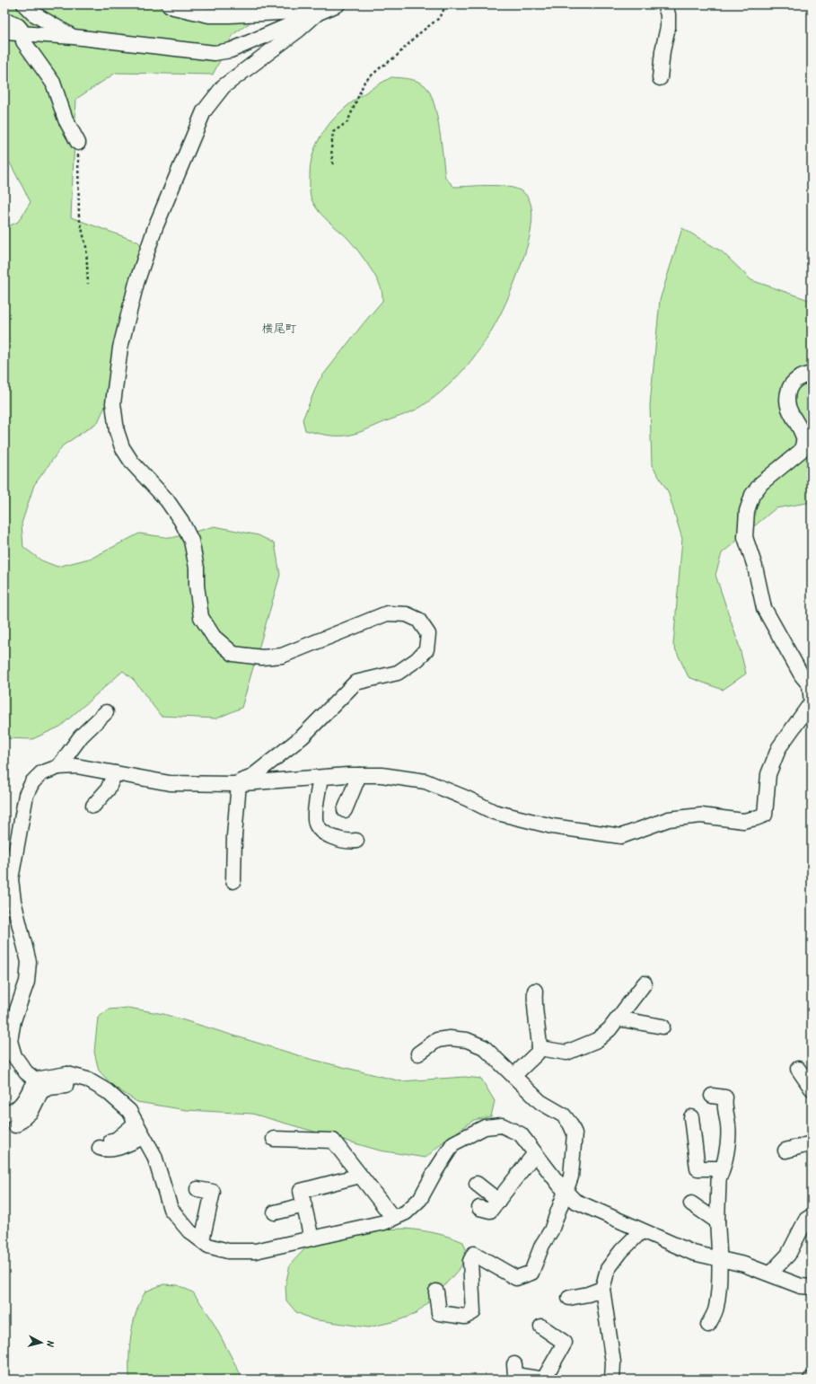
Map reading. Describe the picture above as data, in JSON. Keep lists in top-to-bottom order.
{
  "districts": ["横尾町"],
  "north": "right"
}
